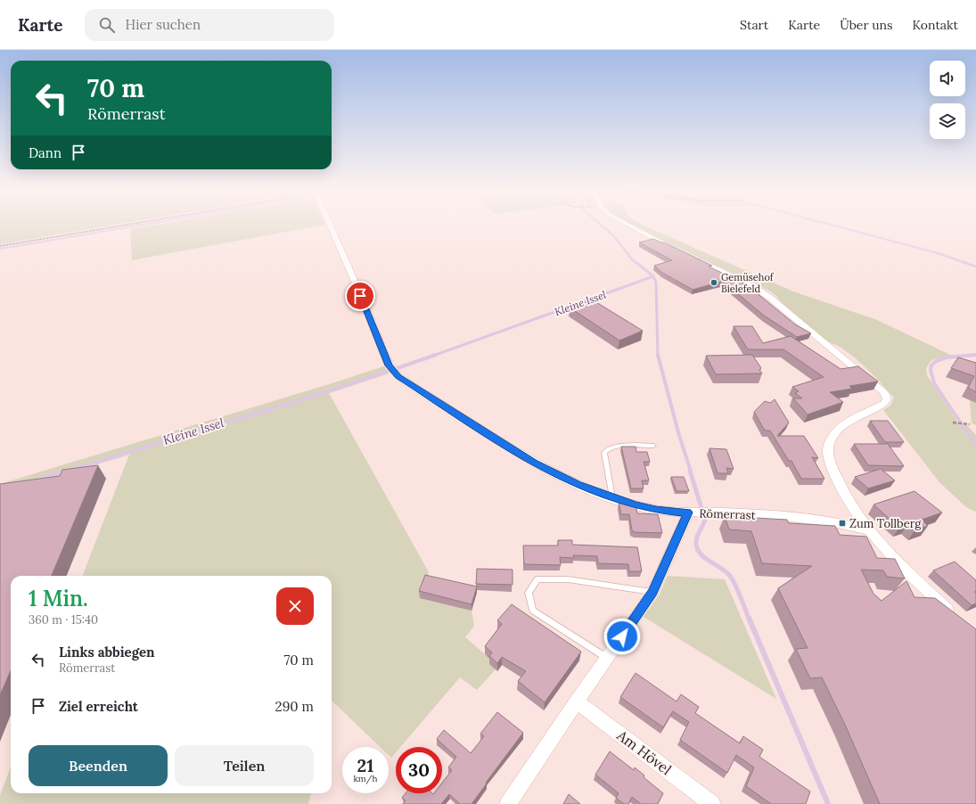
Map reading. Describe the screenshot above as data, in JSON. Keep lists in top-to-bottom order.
{
  "streets": {
    "street": ["Römerrast", "Am Hövel"]
  },
  "water": ["Kleine Issel"],
  "places": {
    "other": ["Gemüsehof Bielefeld"],
    "transit": ["Zum Tollberg"]
  },
  "page": {
    "header": "Karte",
    "search": "Hier suchen",
    "nav": [
      "Start",
      "Karte",
      "Über uns",
      "Kontakt"
    ],
    "turn": ["70 m", "Römerrast"],
    "then": "Dann",
    "heading": ["1 Min.", "360 m · 15:40"],
    "list": [
      {
        "name": "Links abbiegen",
        "note": "Römerrast",
        "value": "70 m"
      },
      {
        "name": "Ziel erreicht",
        "value": "290 m"
      }
    ],
    "buttons": ["Beenden", "Teilen"],
    "speed": "21 km/h",
    "limit": "30"
  }
}
